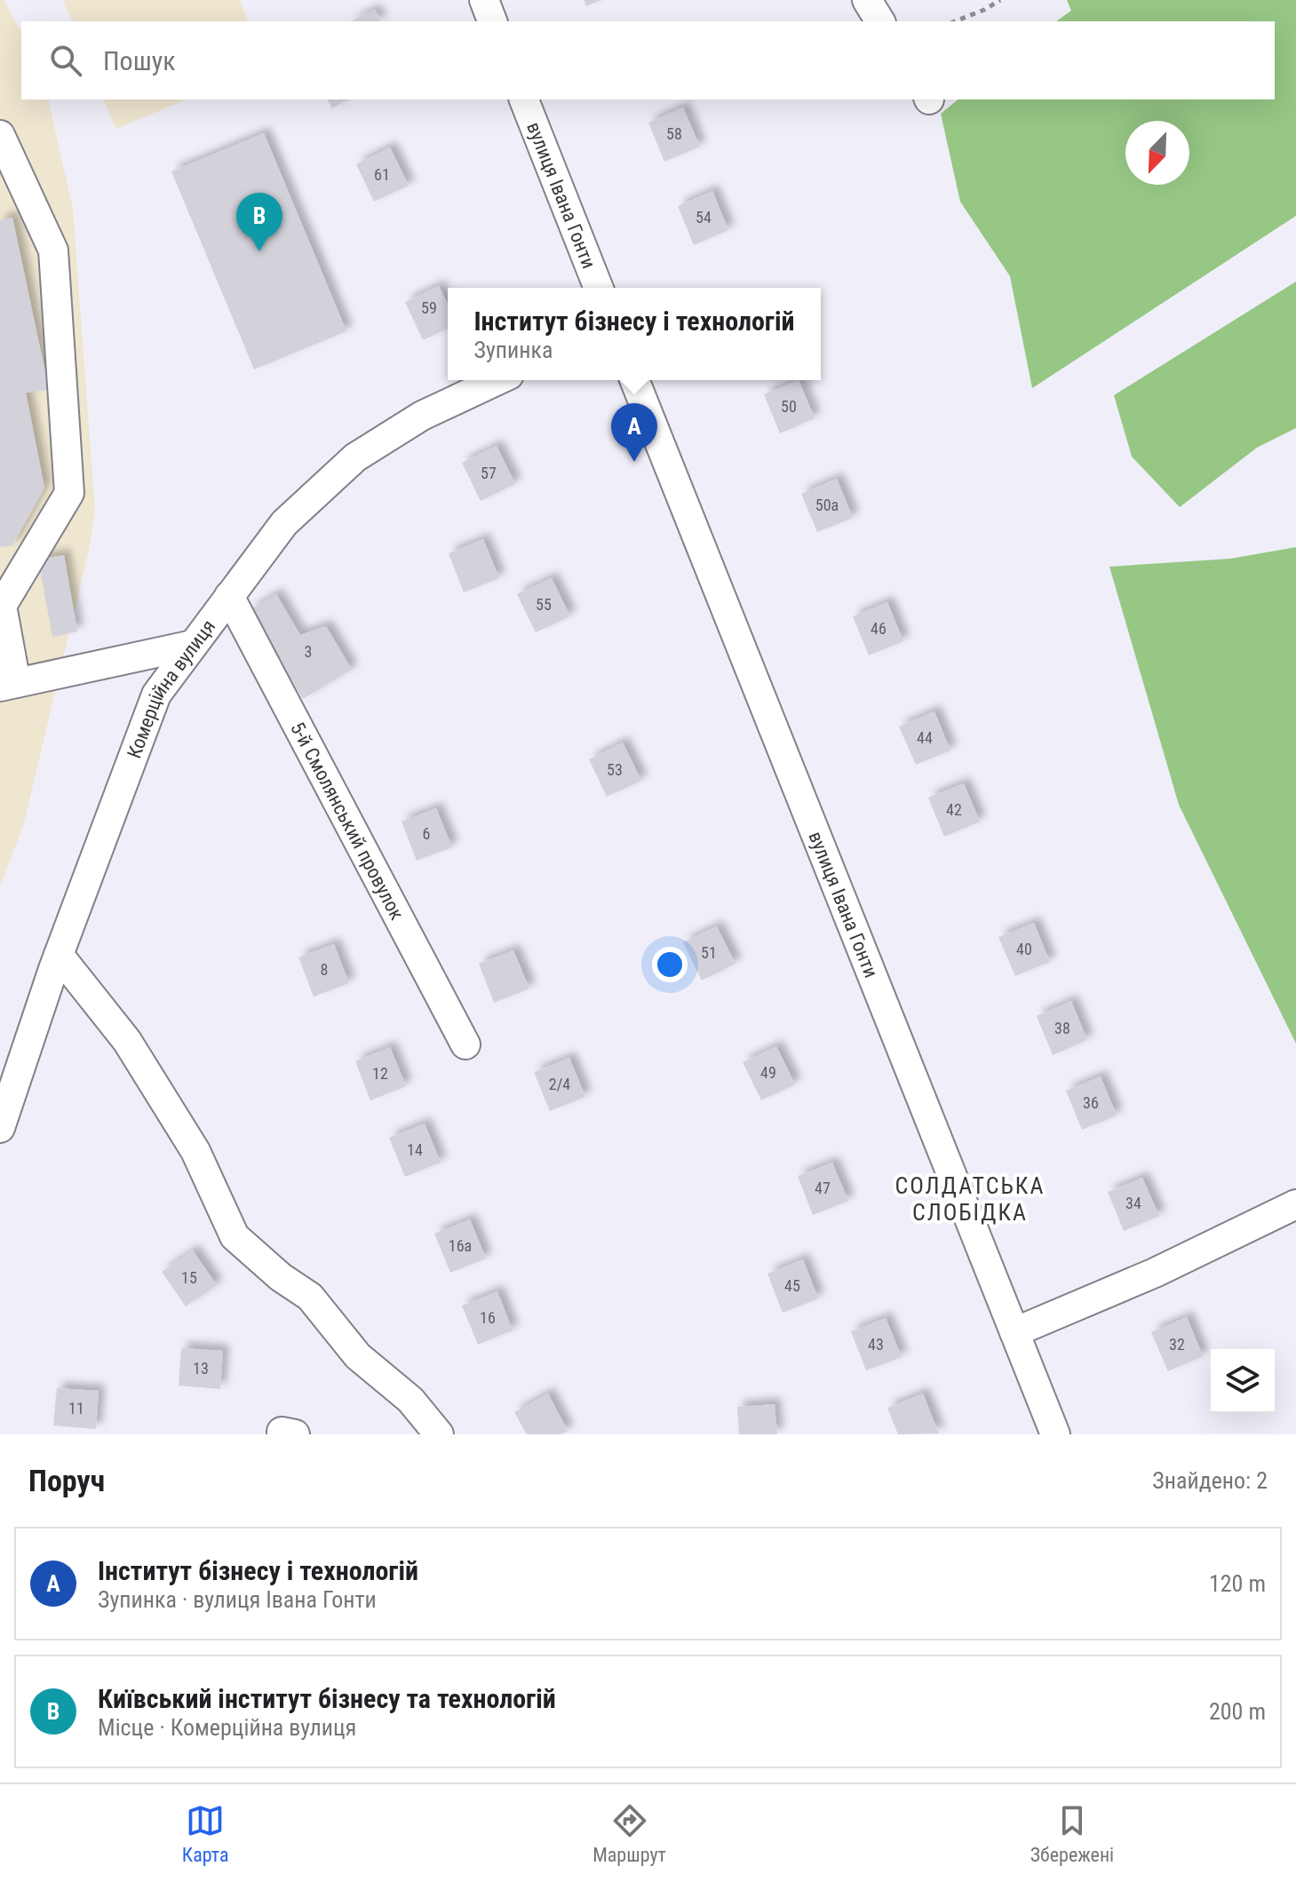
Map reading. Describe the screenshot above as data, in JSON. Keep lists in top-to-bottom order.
{
  "streets": {
    "street": ["вулиця Івана Гонти", "Комерційна вулиця", "5-й Смолянський провулок"]
  },
  "crossings": [
    ["Комерційна вулиця", "5-й Смолянський провулок"]
  ],
  "districts": ["СОЛДАТСЬКА СЛОБІДКА"],
  "house_numbers": [
    "58",
    "61",
    "54",
    "59",
    "50",
    "57",
    "50а",
    "55",
    "46",
    "3",
    "44",
    "53",
    "42",
    "6",
    "40",
    "51",
    "8",
    "38",
    "49",
    "12",
    "2/4",
    "36",
    "14",
    "47",
    "34",
    "16а",
    "15",
    "45",
    "16",
    "43",
    "32",
    "13",
    "11"
  ],
  "north": "bottom left",
  "page": {
    "search": "Пошук",
    "pins": ["B", "A"],
    "popup": ["Інститут бізнесу і технологій", "Зупинка"],
    "heading": ["Поруч", "Знайдено: 2"],
    "list": [
      {
        "mark": "A",
        "name": "Інститут бізнесу і технологій",
        "note": "Зупинка · вулиця Івана Гонти",
        "value": "120 m"
      },
      {
        "mark": "B",
        "name": "Київський інститут бізнесу та технологій",
        "note": "Місце · Комерційна вулиця",
        "value": "200 m"
      }
    ],
    "nav": ["Карта", "Маршрут", "Збережені"]
  }
}
